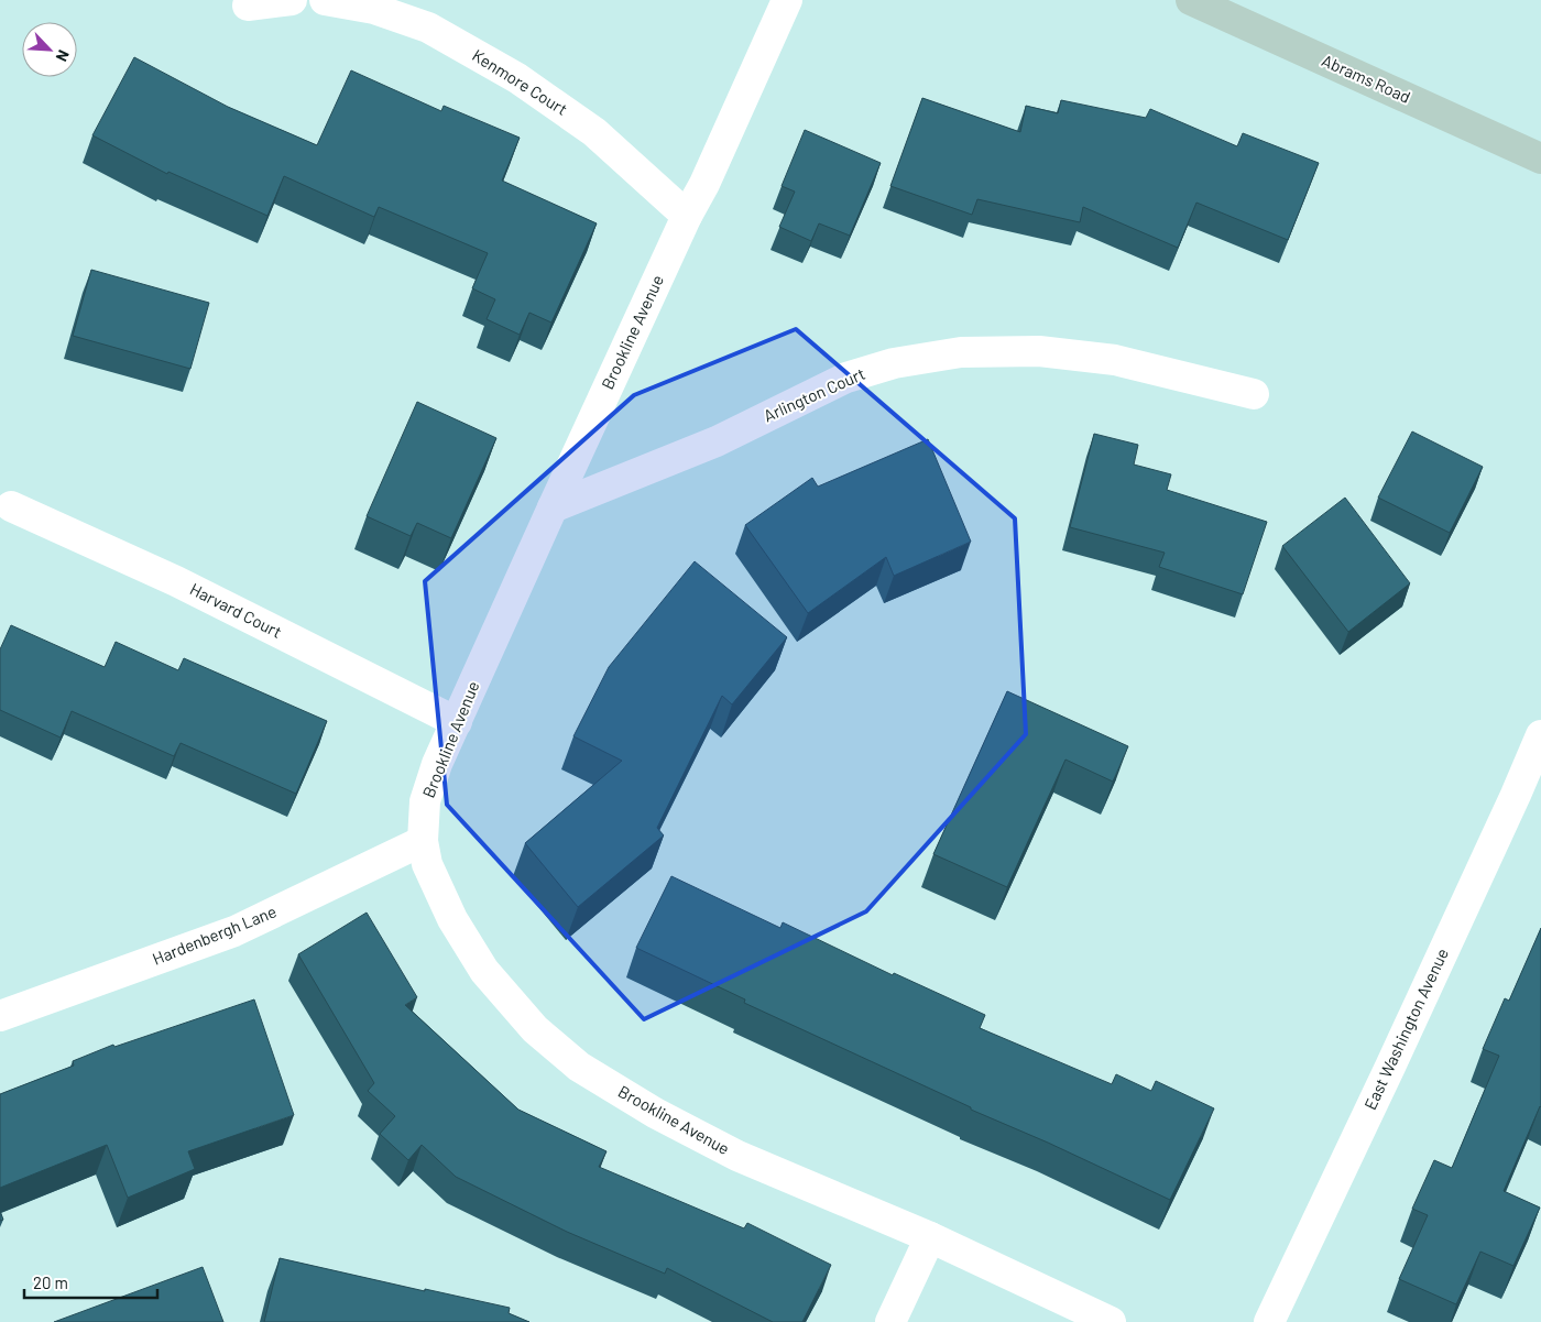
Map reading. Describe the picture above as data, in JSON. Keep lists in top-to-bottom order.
{
  "streets": {
    "street": [
      "Abrams Road",
      "Kenmore Court",
      "Brookline Avenue",
      "Arlington Court",
      "Harvard Court",
      "Hardenbergh Lane",
      "East Washington Avenue"
    ]
  },
  "crossings": [
    ["Kenmore Court", "Brookline Avenue"],
    ["Brookline Avenue", "Arlington Court"],
    ["Brookline Avenue", "Harvard Court"],
    ["Brookline Avenue", "Hardenbergh Lane"]
  ],
  "scale_bar": "20 m",
  "north": "bottom right"
}
